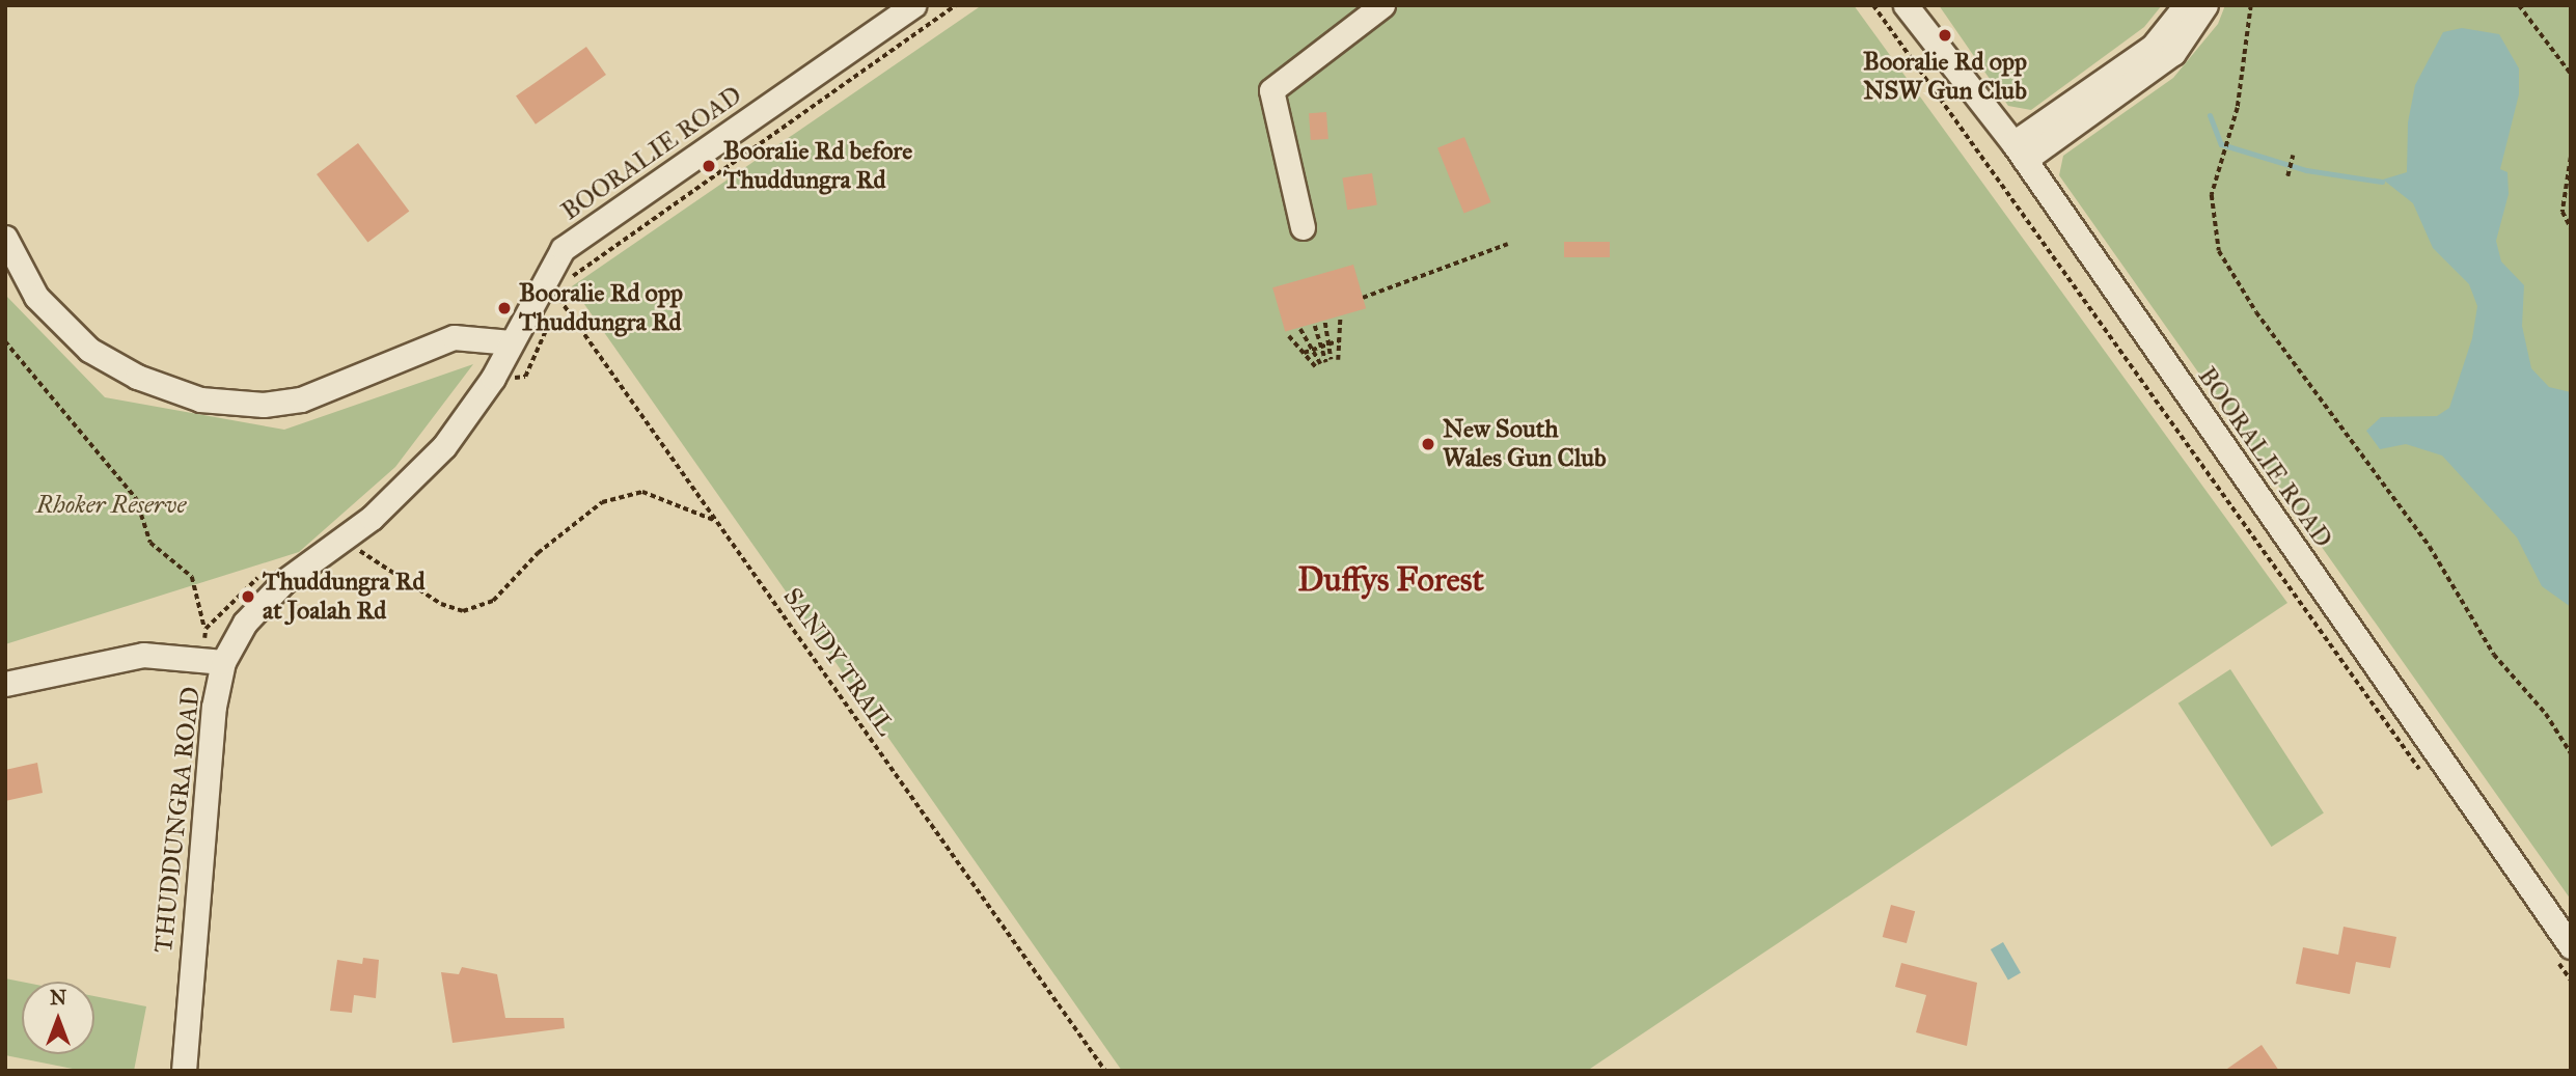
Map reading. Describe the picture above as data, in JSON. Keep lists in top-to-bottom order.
{
  "streets": {
    "street": ["BOORALIE ROAD", "THUDDUNGRA ROAD"],
    "path": ["SANDY TRAIL"]
  },
  "crossings": [
    ["BOORALIE ROAD", "SANDY TRAIL"],
    ["BOORALIE ROAD", "THUDDUNGRA ROAD"]
  ],
  "districts": ["Duffys Forest"],
  "parks": ["Rhoker Reserve"],
  "places": [
    "Booralie Rd opp NSW Gun Club",
    "Booralie Rd before Thuddungra Rd",
    "Booralie Rd opp Thuddungra Rd",
    "New South Wales Gun Club",
    "Thuddungra Rd at Joalah Rd"
  ],
  "north": "top"
}
